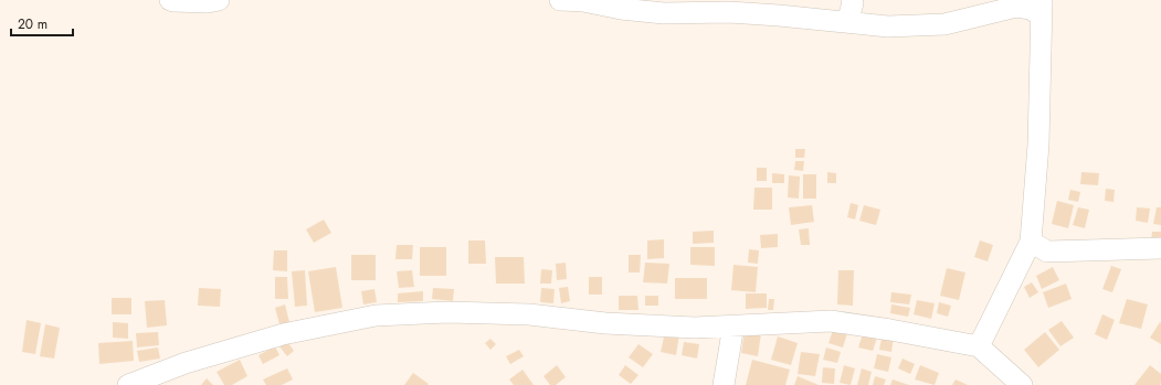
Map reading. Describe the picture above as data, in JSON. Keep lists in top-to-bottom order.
{
  "scale_bar": "20 m"
}
